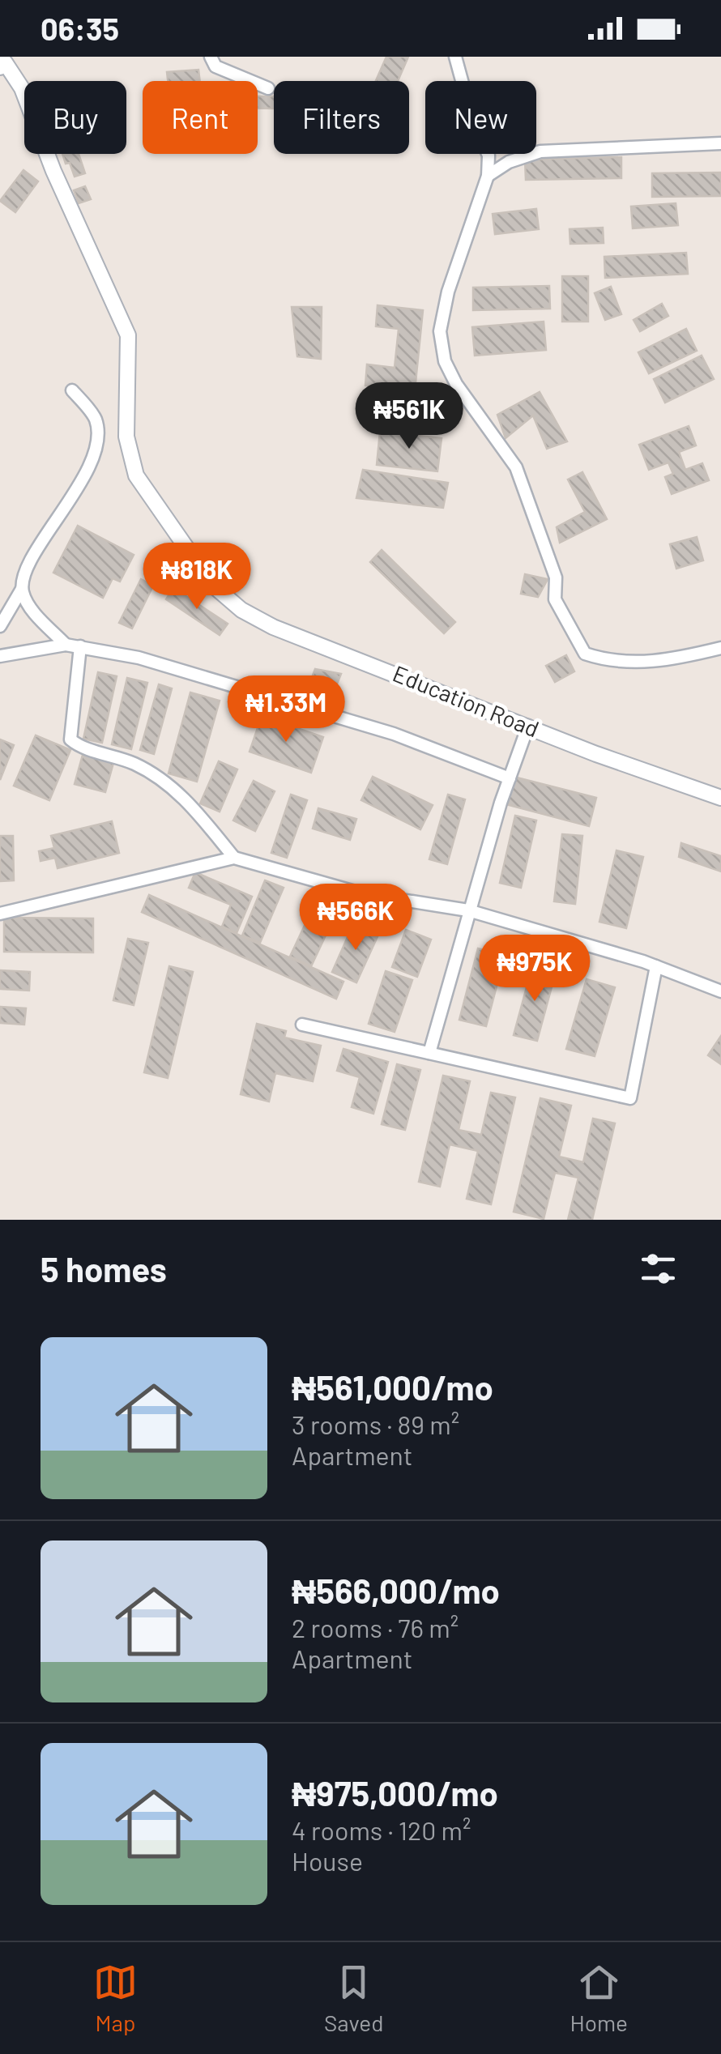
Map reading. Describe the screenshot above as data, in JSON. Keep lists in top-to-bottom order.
{
  "streets": {
    "street": ["Education Road"]
  },
  "page": {
    "status": "06:35",
    "chip": [
      "Buy",
      "Rent",
      "Filters",
      "New"
    ],
    "price": [
      "₦561K",
      "₦818K",
      "₦1.33M",
      "₦566K",
      "₦975K"
    ],
    "heading": "5 homes",
    "list": [
      {
        "name": "₦561,000/mo",
        "note": "3 rooms · 89 m² · Apartment"
      },
      {
        "name": "₦566,000/mo",
        "note": "2 rooms · 76 m² · Apartment"
      },
      {
        "name": "₦975,000/mo",
        "note": "4 rooms · 120 m² · House"
      }
    ],
    "tabs": ["Map", "Saved", "Home"]
  }
}
